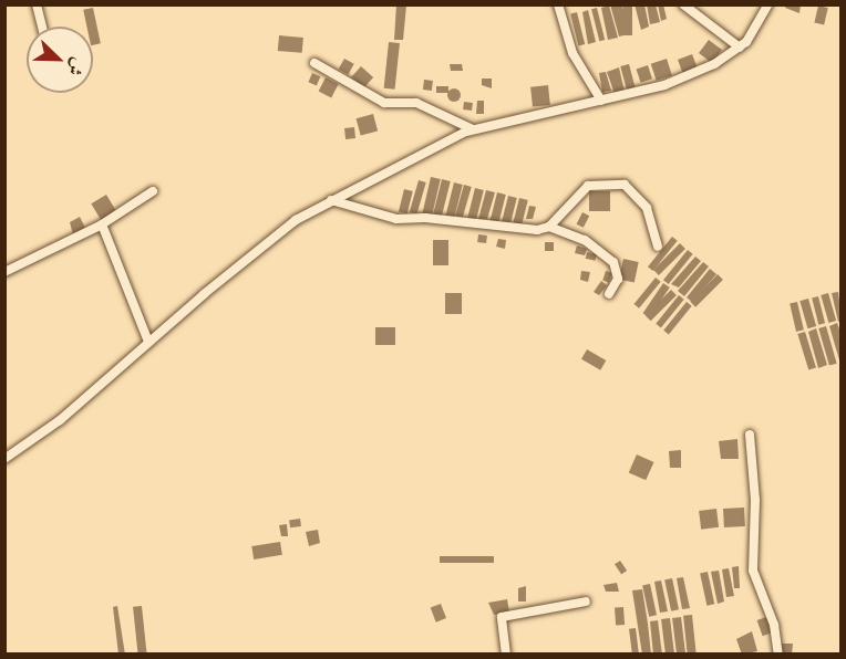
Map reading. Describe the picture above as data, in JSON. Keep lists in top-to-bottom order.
{
  "north": "bottom right"
}
